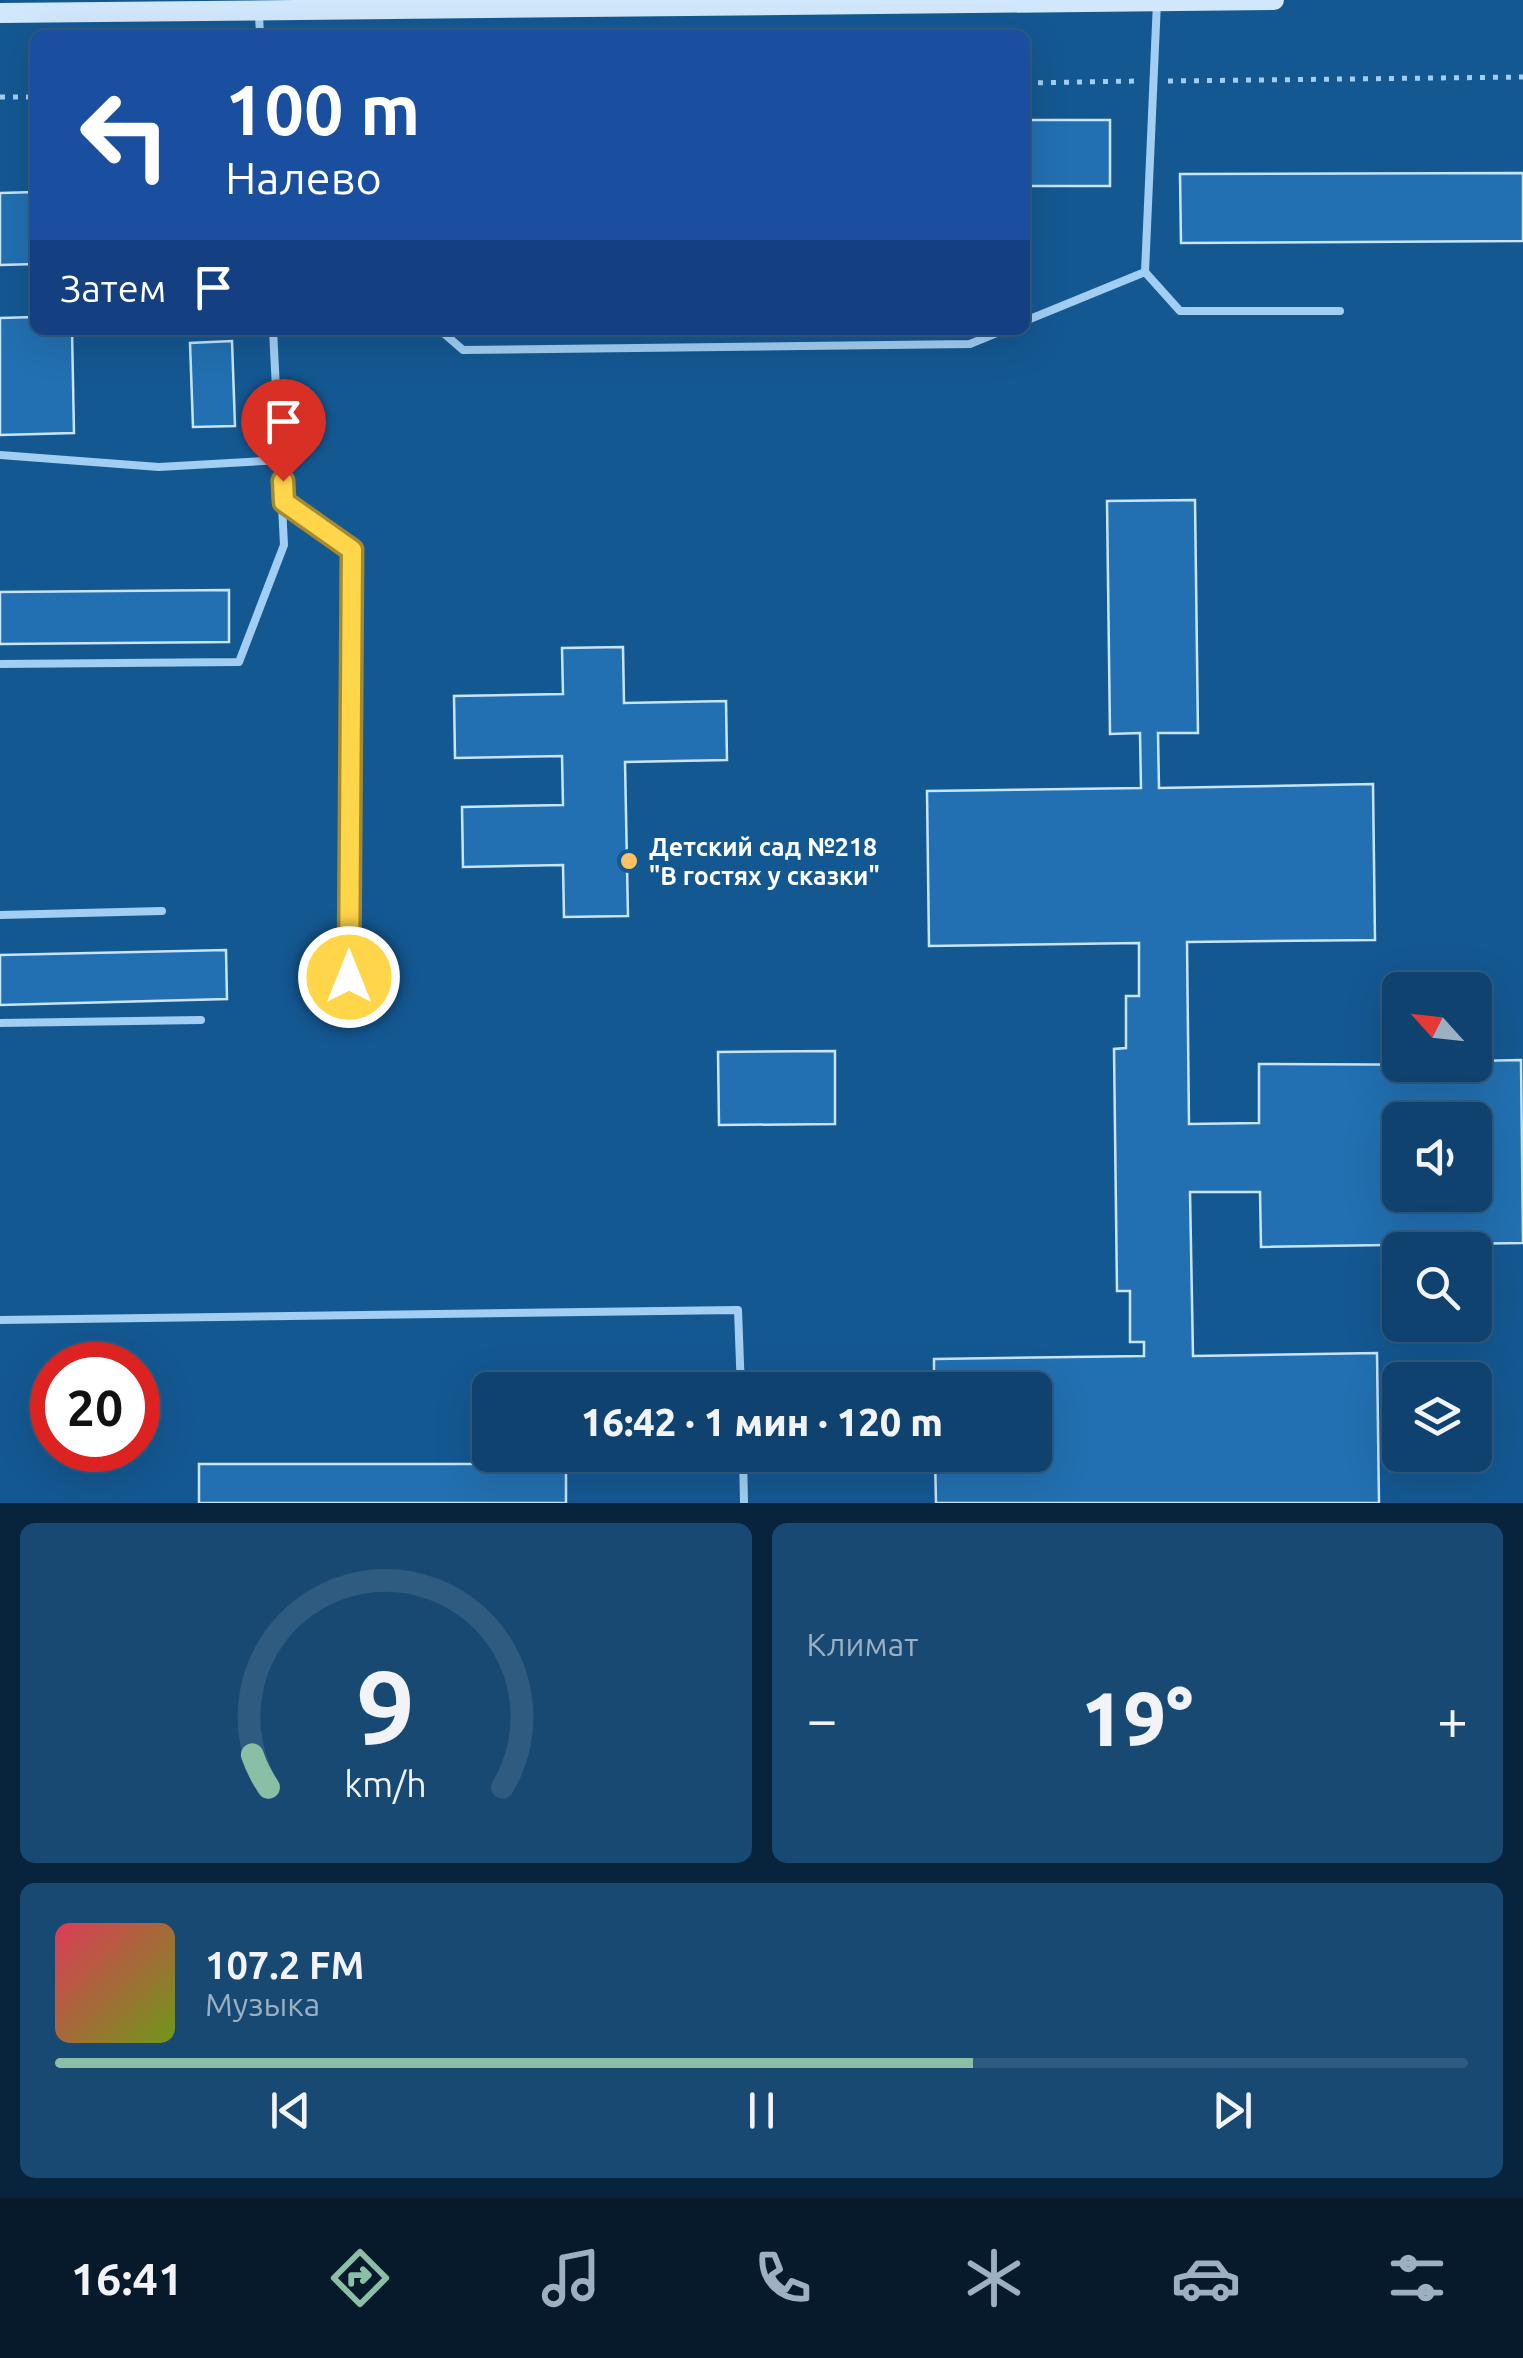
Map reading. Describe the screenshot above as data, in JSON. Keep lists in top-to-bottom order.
{
  "places": ["Детский сад №218 \"В гостях у сказки\""],
  "north": "top left",
  "page": {
    "turn": ["100 m", "Налево"],
    "then": "Затем",
    "limit": "20",
    "trip": "16:42 · 1 мин · 120 m",
    "tile": "Климат",
    "heat": ["−", "19°", "+"],
    "song": ["107.2 FM", "Музыка"],
    "tabs": "16:41",
    "gauge": ["9", "km/h"]
  }
}
